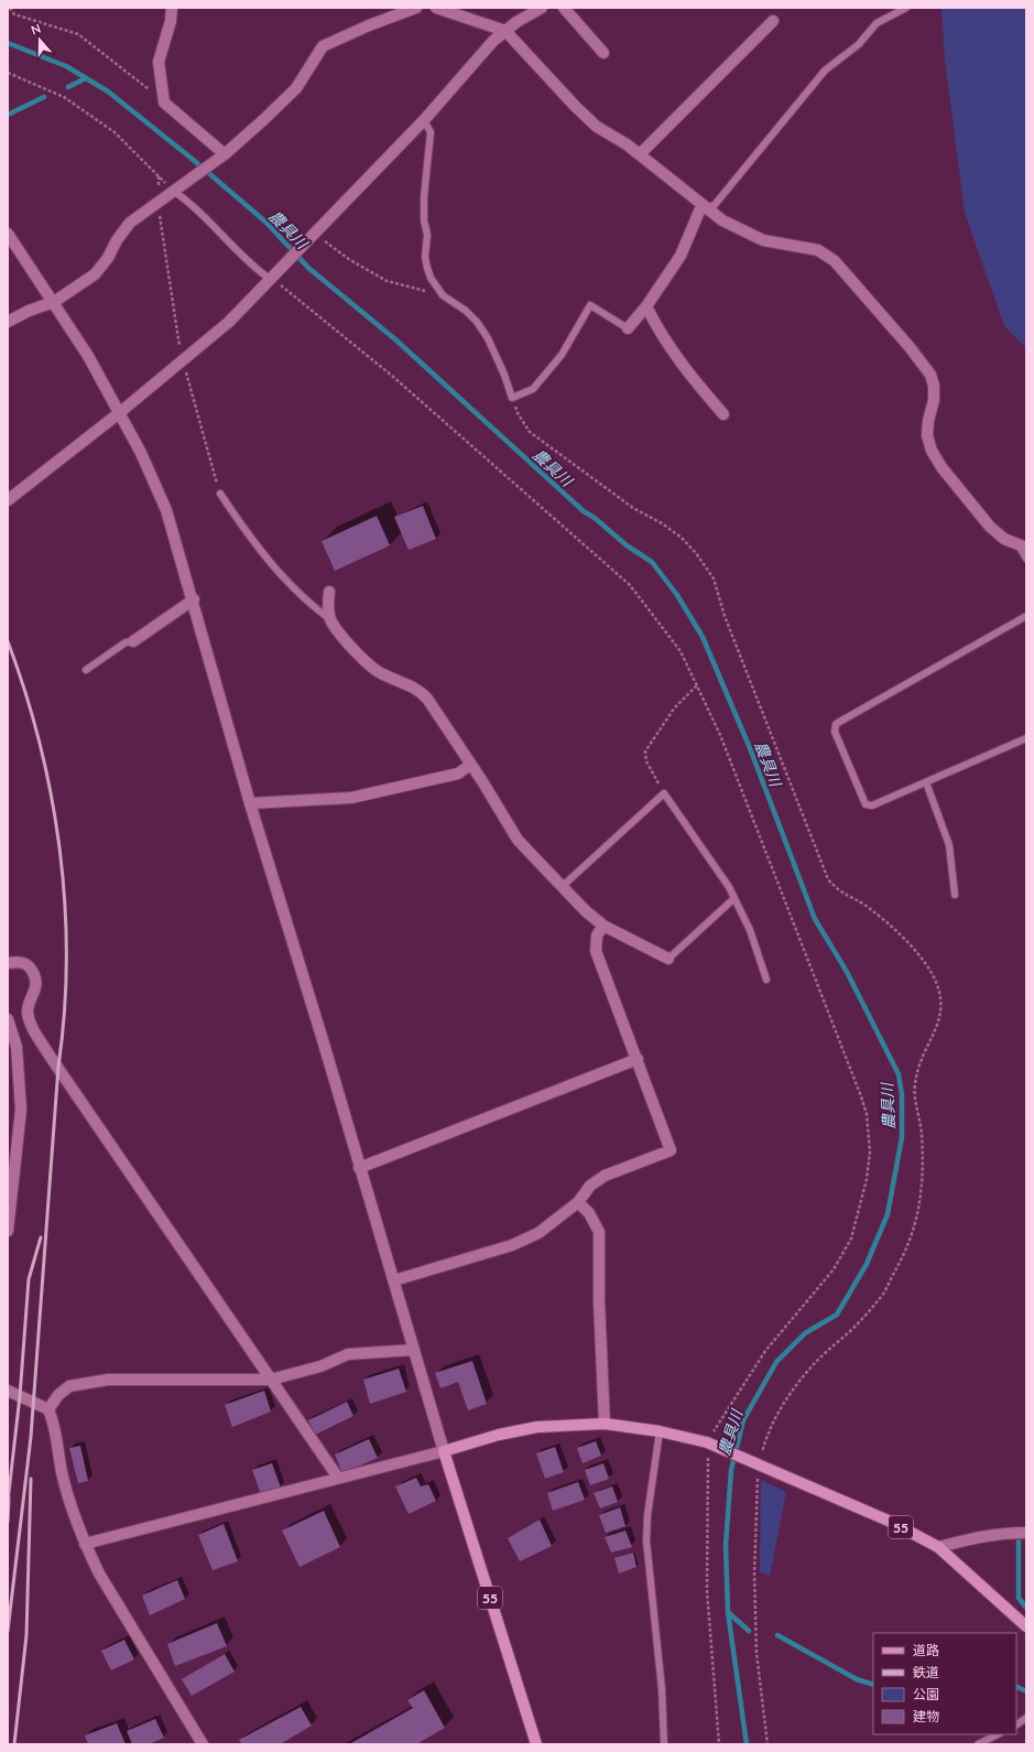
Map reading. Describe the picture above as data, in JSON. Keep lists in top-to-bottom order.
{
  "streets": {
    "main road": ["55"]
  },
  "water": ["農具川"],
  "legend": [
    "道路",
    "鉄道",
    "公園",
    "建物"
  ],
  "north": "top"
}
